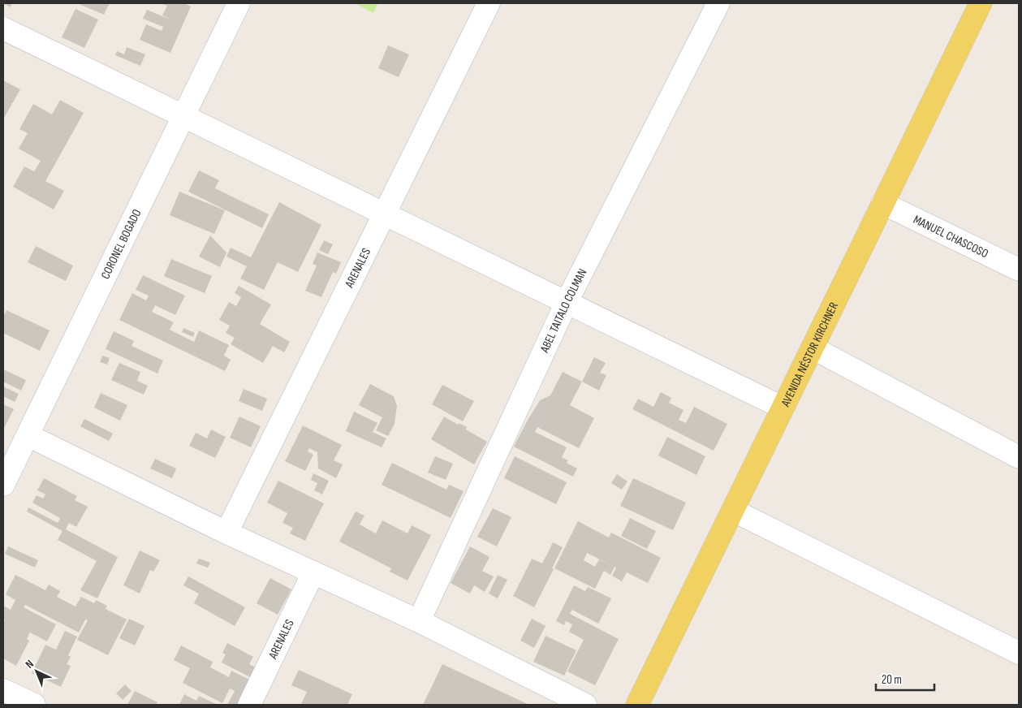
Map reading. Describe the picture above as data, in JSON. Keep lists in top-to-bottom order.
{
  "streets": {
    "main road": ["AVENIDA NÉSTOR KIRCHNER"],
    "street": [
      "MANUEL CHASCOSO",
      "CORONEL BOGADO",
      "ARENALES",
      "ABEL TAITALO COLMAN"
    ]
  },
  "crossings": [
    ["MANUEL CHASCOSO", "AVENIDA NÉSTOR KIRCHNER"]
  ],
  "scale_bar": "20 m",
  "north": "top left"
}
